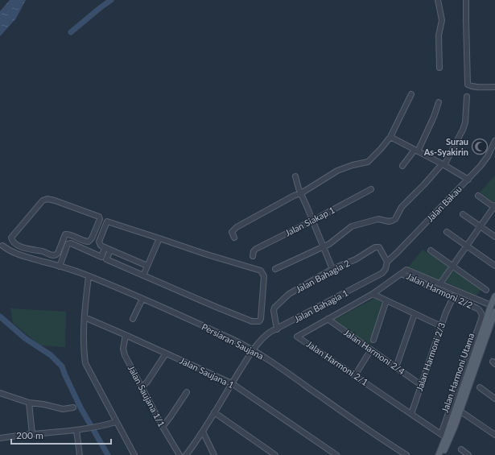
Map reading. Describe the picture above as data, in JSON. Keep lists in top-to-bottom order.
{
  "streets": {
    "main road": ["Jalan Harmoni Utama"],
    "street": [
      "Jalan Bakau",
      "Jalan Siakap 1",
      "Jalan Bahagia 2",
      "Jalan Harmoni 2/2",
      "Jalan Bahagia 1",
      "Persiaran Saujana",
      "Jalan Harmoni 2/4",
      "Jalan Harmoni 2/3",
      "Jalan Harmoni 2/1",
      "Jalan Saujana 1",
      "Jalan Saujana 1/1"
    ]
  },
  "crossings": [
    ["Jalan Bakau", "Jalan Bahagia 2"],
    ["Jalan Bakau", "Jalan Bahagia 1"],
    ["Jalan Bahagia 2", "Jalan Bahagia 1"],
    ["Jalan Harmoni 2/2", "Jalan Harmoni 2/3"],
    ["Jalan Harmoni 2/2", "Jalan Harmoni 2/1"],
    ["Jalan Harmoni 2/2", "Jalan Harmoni Utama"],
    ["Jalan Bahagia 1", "Persiaran Saujana"],
    ["Jalan Bahagia 1", "Jalan Saujana 1"],
    ["Jalan Harmoni 2/4", "Jalan Harmoni 2/3"],
    ["Jalan Harmoni 2/4", "Jalan Harmoni 2/1"],
    ["Jalan Harmoni 2/3", "Jalan Harmoni 2/1"],
    ["Jalan Harmoni 2/1", "Jalan Harmoni Utama"],
    ["Jalan Saujana 1", "Jalan Saujana 1/1"]
  ],
  "places": {
    "mosque": ["Surau As-Syakirin"]
  },
  "scale_bar": "200 m"
}
